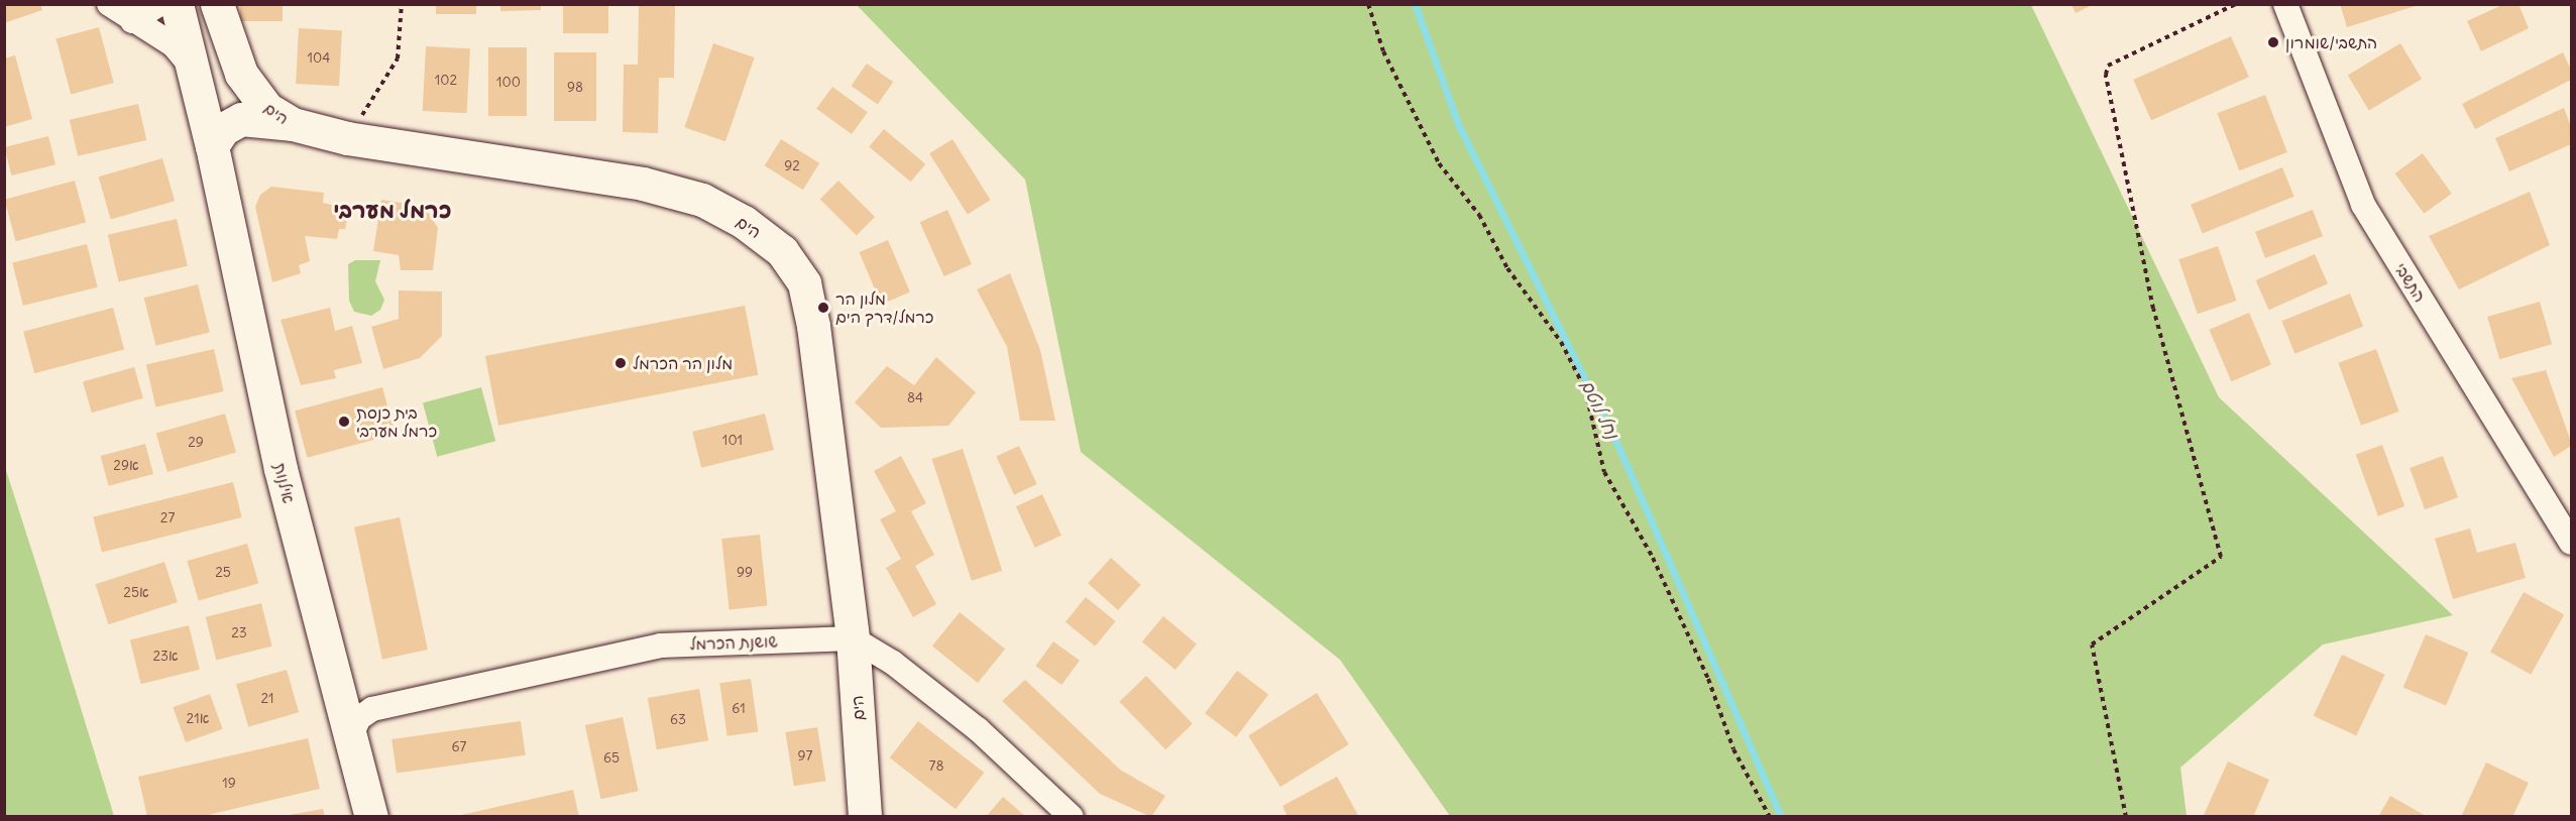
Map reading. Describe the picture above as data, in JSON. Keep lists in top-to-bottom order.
{
  "streets": {
    "main road": ["הים", "אילנות"],
    "street": ["התשבי", "שושנת הכרמל"]
  },
  "crossings": [
    ["הים", "שושנת הכרמל"],
    ["אילנות", "שושנת הכרמל"]
  ],
  "districts": ["כרמל מערבי"],
  "water": ["נחל לוטם"],
  "places": [
    "התשבי/שומרון",
    "מלון הר כרמל/דרך הים",
    "מלון הר הכרמל",
    "בית כנסת כרמל מערבי"
  ],
  "house_numbers": [
    "104",
    "102",
    "100",
    "98",
    "92",
    "84",
    "101",
    "29",
    "29א",
    "27",
    "25",
    "99",
    "25א",
    "23",
    "23א",
    "21",
    "61",
    "21א",
    "63",
    "67",
    "97",
    "65",
    "78",
    "19"
  ]
}
